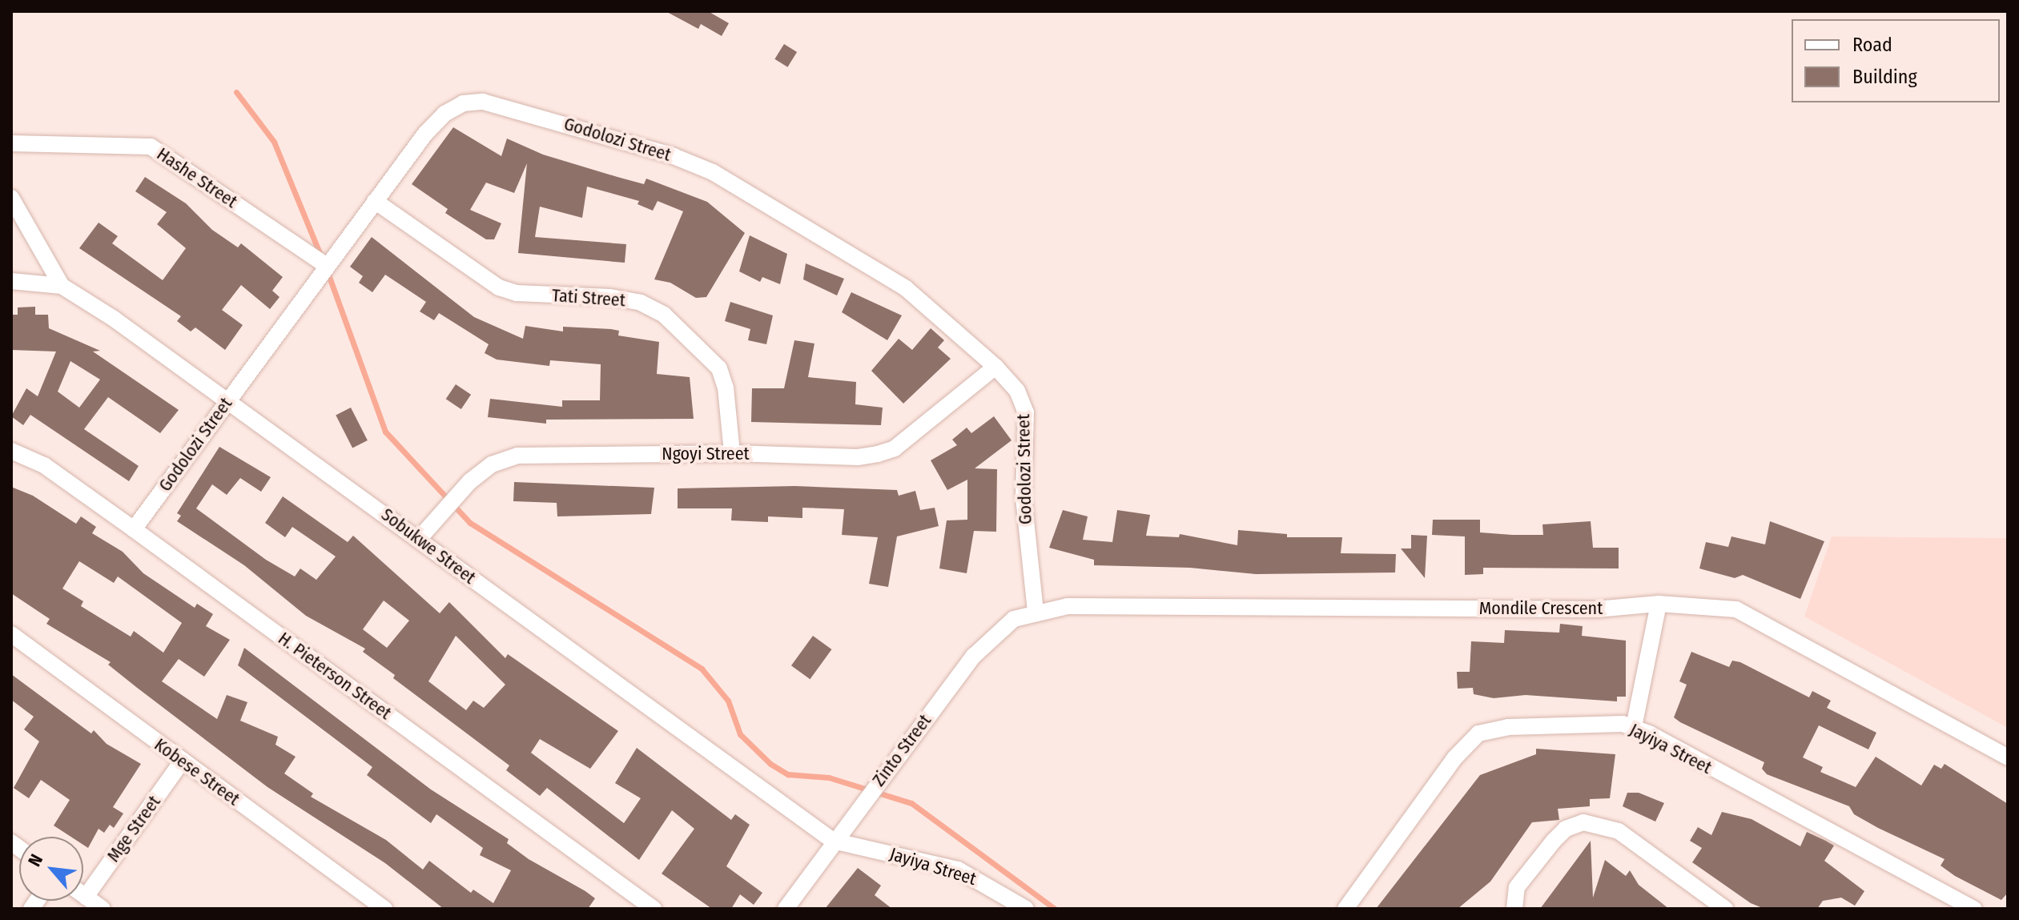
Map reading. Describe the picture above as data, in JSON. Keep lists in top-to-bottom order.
{
  "streets": {
    "street": [
      "Godolozi Street",
      "Hashe Street",
      "Tati Street",
      "Ngoyi Street",
      "Sobukwe Street",
      "Mondile Crescent",
      "H. Pieterson Street",
      "Jayiya Street",
      "Zinto Street",
      "Kobese Street",
      "Mge Street"
    ]
  },
  "crossings": [
    ["Godolozi Street", "Hashe Street"],
    ["Godolozi Street", "Tati Street"],
    ["Godolozi Street", "Ngoyi Street"],
    ["Godolozi Street", "Sobukwe Street"],
    ["Godolozi Street", "Mondile Crescent"],
    ["Godolozi Street", "H. Pieterson Street"],
    ["Godolozi Street", "Zinto Street"],
    ["Tati Street", "Ngoyi Street"],
    ["Ngoyi Street", "Sobukwe Street"],
    ["Sobukwe Street", "Jayiya Street"],
    ["Sobukwe Street", "Zinto Street"],
    ["Mondile Crescent", "Zinto Street"],
    ["Jayiya Street", "Zinto Street"],
    ["Kobese Street", "Mge Street"]
  ],
  "legend": ["Road", "Building"],
  "north": "top left"
}
